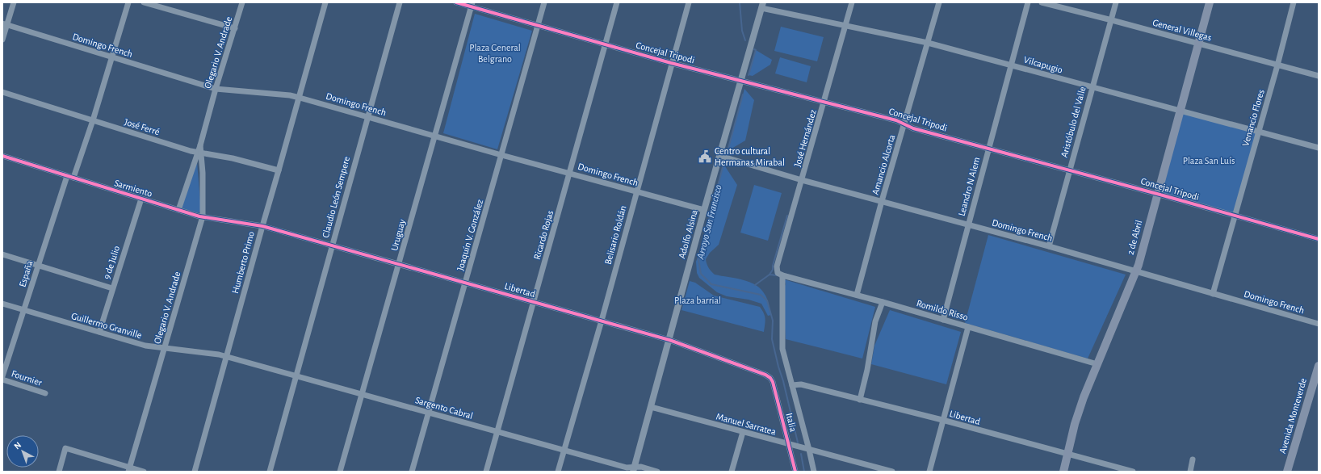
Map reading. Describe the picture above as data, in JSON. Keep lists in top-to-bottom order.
{
  "streets": {
    "main road": ["2 de Abril", "Avenida Monteverde"],
    "street": [
      "General Villegas",
      "Domingo French",
      "Olegario V. Andrade",
      "Concejal Tripodi",
      "Vilcapugio",
      "Venancio Flores",
      "Aristóbulo del Valle",
      "José Ferré",
      "José Hernández",
      "Amancio Alcorta",
      "Leandro N Alem",
      "Sarmiento",
      "Claudio León Sempere",
      "Adolfo Alsina",
      "Uruguay",
      "Joaquín V. González",
      "Ricardo Rojas",
      "Belisario Roldán",
      "9 de Julio",
      "Humberto Primo",
      "España",
      "Libertad",
      "Romildo Risso",
      "Guillermo Granville",
      "Fournier",
      "Sargento Cabral",
      "Italia",
      "Manuel Sarratea"
    ]
  },
  "crossings": [
    ["General Villegas", "Venancio Flores"],
    ["General Villegas", "Aristóbulo del Valle"],
    ["General Villegas", "2 de Abril"],
    ["Domingo French", "Olegario V. Andrade"],
    ["Domingo French", "Venancio Flores"],
    ["Domingo French", "Aristóbulo del Valle"],
    ["Domingo French", "José Hernández"],
    ["Domingo French", "Amancio Alcorta"],
    ["Domingo French", "Leandro N Alem"],
    ["Domingo French", "Claudio León Sempere"],
    ["Domingo French", "Adolfo Alsina"],
    ["Domingo French", "Uruguay"],
    ["Domingo French", "Joaquín V. González"],
    ["Domingo French", "Ricardo Rojas"],
    ["Domingo French", "Belisario Roldán"],
    ["Domingo French", "2 de Abril"],
    ["Domingo French", "Humberto Primo"],
    ["Olegario V. Andrade", "José Ferré"],
    ["Olegario V. Andrade", "Sarmiento"],
    ["Olegario V. Andrade", "Guillermo Granville"],
    ["Concejal Tripodi", "Venancio Flores"],
    ["Concejal Tripodi", "Aristóbulo del Valle"],
    ["Concejal Tripodi", "José Hernández"],
    ["Concejal Tripodi", "Amancio Alcorta"],
    ["Concejal Tripodi", "Leandro N Alem"],
    ["Concejal Tripodi", "Adolfo Alsina"],
    ["Concejal Tripodi", "Uruguay"],
    ["Concejal Tripodi", "Joaquín V. González"],
    ["Concejal Tripodi", "Ricardo Rojas"],
    ["Concejal Tripodi", "Belisario Roldán"],
    ["Concejal Tripodi", "2 de Abril"],
    ["Vilcapugio", "Venancio Flores"],
    ["Vilcapugio", "Aristóbulo del Valle"],
    ["Vilcapugio", "José Hernández"],
    ["Vilcapugio", "Amancio Alcorta"],
    ["Vilcapugio", "Leandro N Alem"],
    ["Vilcapugio", "Adolfo Alsina"],
    ["Vilcapugio", "2 de Abril"],
    ["José Ferré", "Humberto Primo"],
    ["José Hernández", "Romildo Risso"],
    ["José Hernández", "Italia"],
    ["Amancio Alcorta", "Romildo Risso"],
    ["Leandro N Alem", "Romildo Risso"],
    ["Sarmiento", "9 de Julio"],
    ["Sarmiento", "Humberto Primo"],
    ["Sarmiento", "España"],
    ["Sarmiento", "Libertad"],
    ["Claudio León Sempere", "Libertad"],
    ["Claudio León Sempere", "Sargento Cabral"],
    ["Adolfo Alsina", "Libertad"],
    ["Adolfo Alsina", "Sargento Cabral"],
    ["Adolfo Alsina", "Manuel Sarratea"],
    ["Uruguay", "Libertad"],
    ["Uruguay", "Sargento Cabral"],
    ["Joaquín V. González", "Libertad"],
    ["Joaquín V. González", "Sargento Cabral"],
    ["Ricardo Rojas", "Libertad"],
    ["Ricardo Rojas", "Sargento Cabral"],
    ["Belisario Roldán", "Libertad"],
    ["Belisario Roldán", "Sargento Cabral"],
    ["2 de Abril", "Libertad"],
    ["2 de Abril", "Romildo Risso"],
    ["9 de Julio", "Guillermo Granville"],
    ["Humberto Primo", "Libertad"],
    ["Humberto Primo", "Guillermo Granville"],
    ["Humberto Primo", "Sargento Cabral"],
    ["España", "Guillermo Granville"],
    ["Libertad", "Italia"],
    ["Romildo Risso", "Italia"],
    ["Guillermo Granville", "Sargento Cabral"],
    ["Italia", "Manuel Sarratea"]
  ],
  "water": ["Arroyo San Francisco"],
  "parks": ["Plaza General Belgrano", "Plaza San Luís", "Plaza barrial"],
  "places": {
    "public building": ["Centro cultural Hermanas Mirabal"]
  },
  "north": "top left"
}
